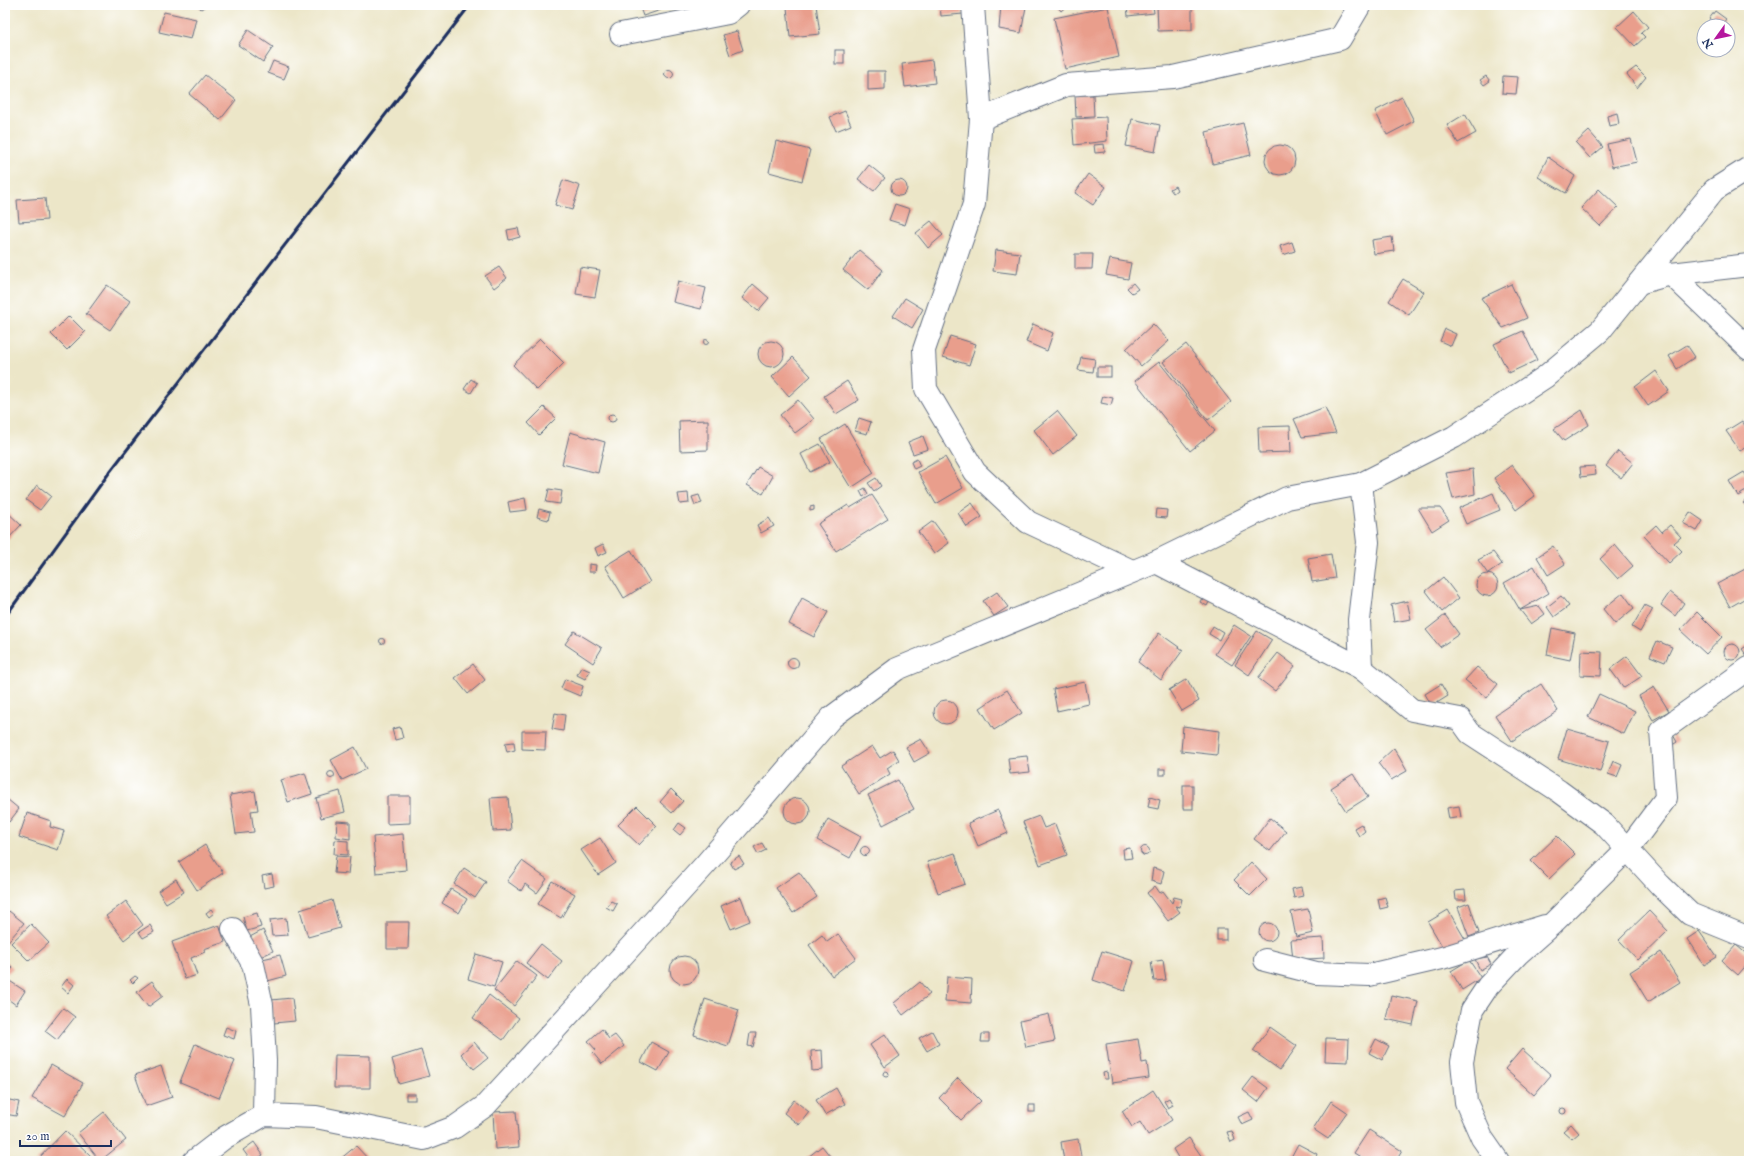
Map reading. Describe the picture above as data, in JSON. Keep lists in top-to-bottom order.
{
  "scale_bar": "20 m",
  "north": "bottom left"
}
